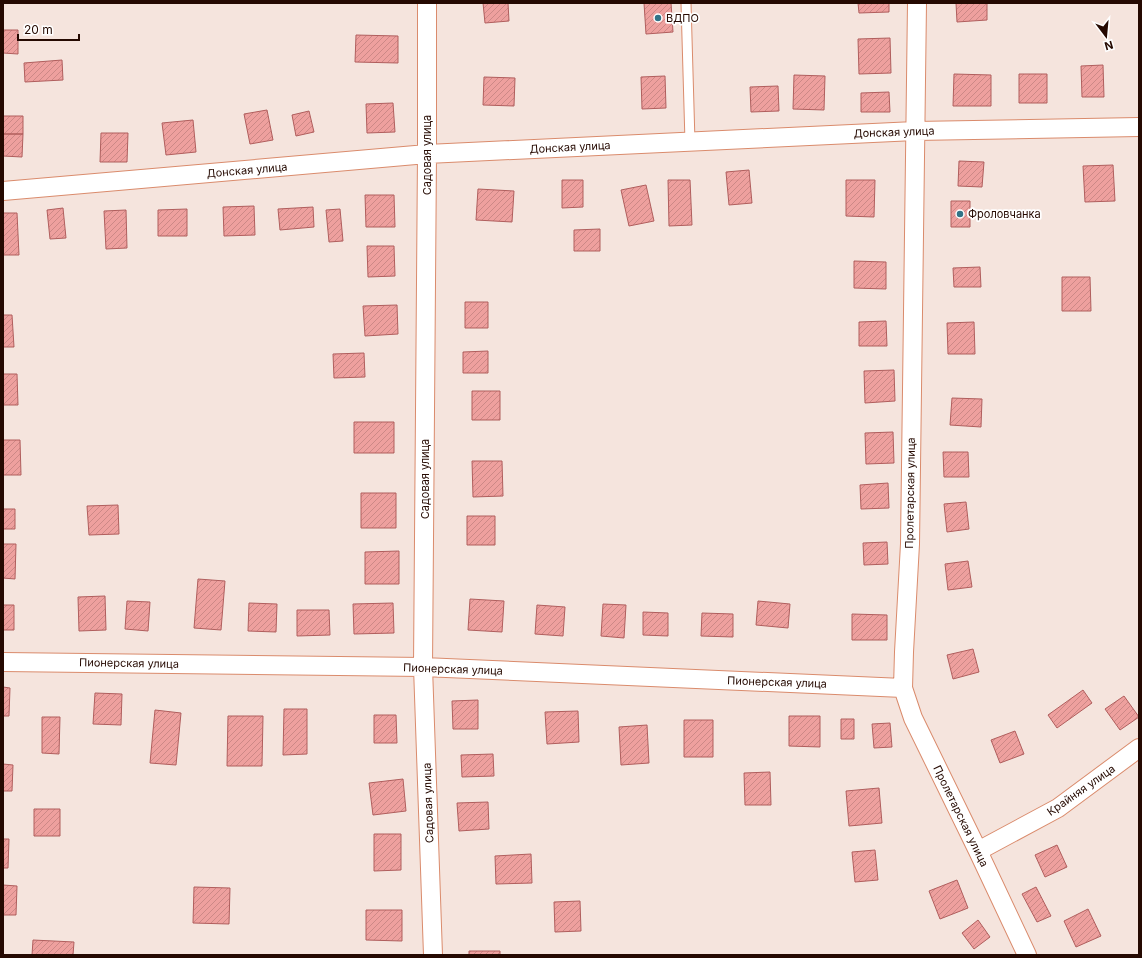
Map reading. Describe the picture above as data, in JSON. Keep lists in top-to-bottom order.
{
  "streets": {
    "street": [
      "Донская улица",
      "Садовая улица",
      "Пролетарская улица",
      "Пионерская улица",
      "Крайняя улица"
    ]
  },
  "crossings": [
    ["Донская улица", "Садовая улица"],
    ["Донская улица", "Пролетарская улица"],
    ["Садовая улица", "Пионерская улица"],
    ["Пролетарская улица", "Пионерская улица"],
    ["Пролетарская улица", "Крайняя улица"]
  ],
  "places": ["ВДПО", "Фроловчанка"],
  "scale_bar": "20 m",
  "north": "bottom"
}
